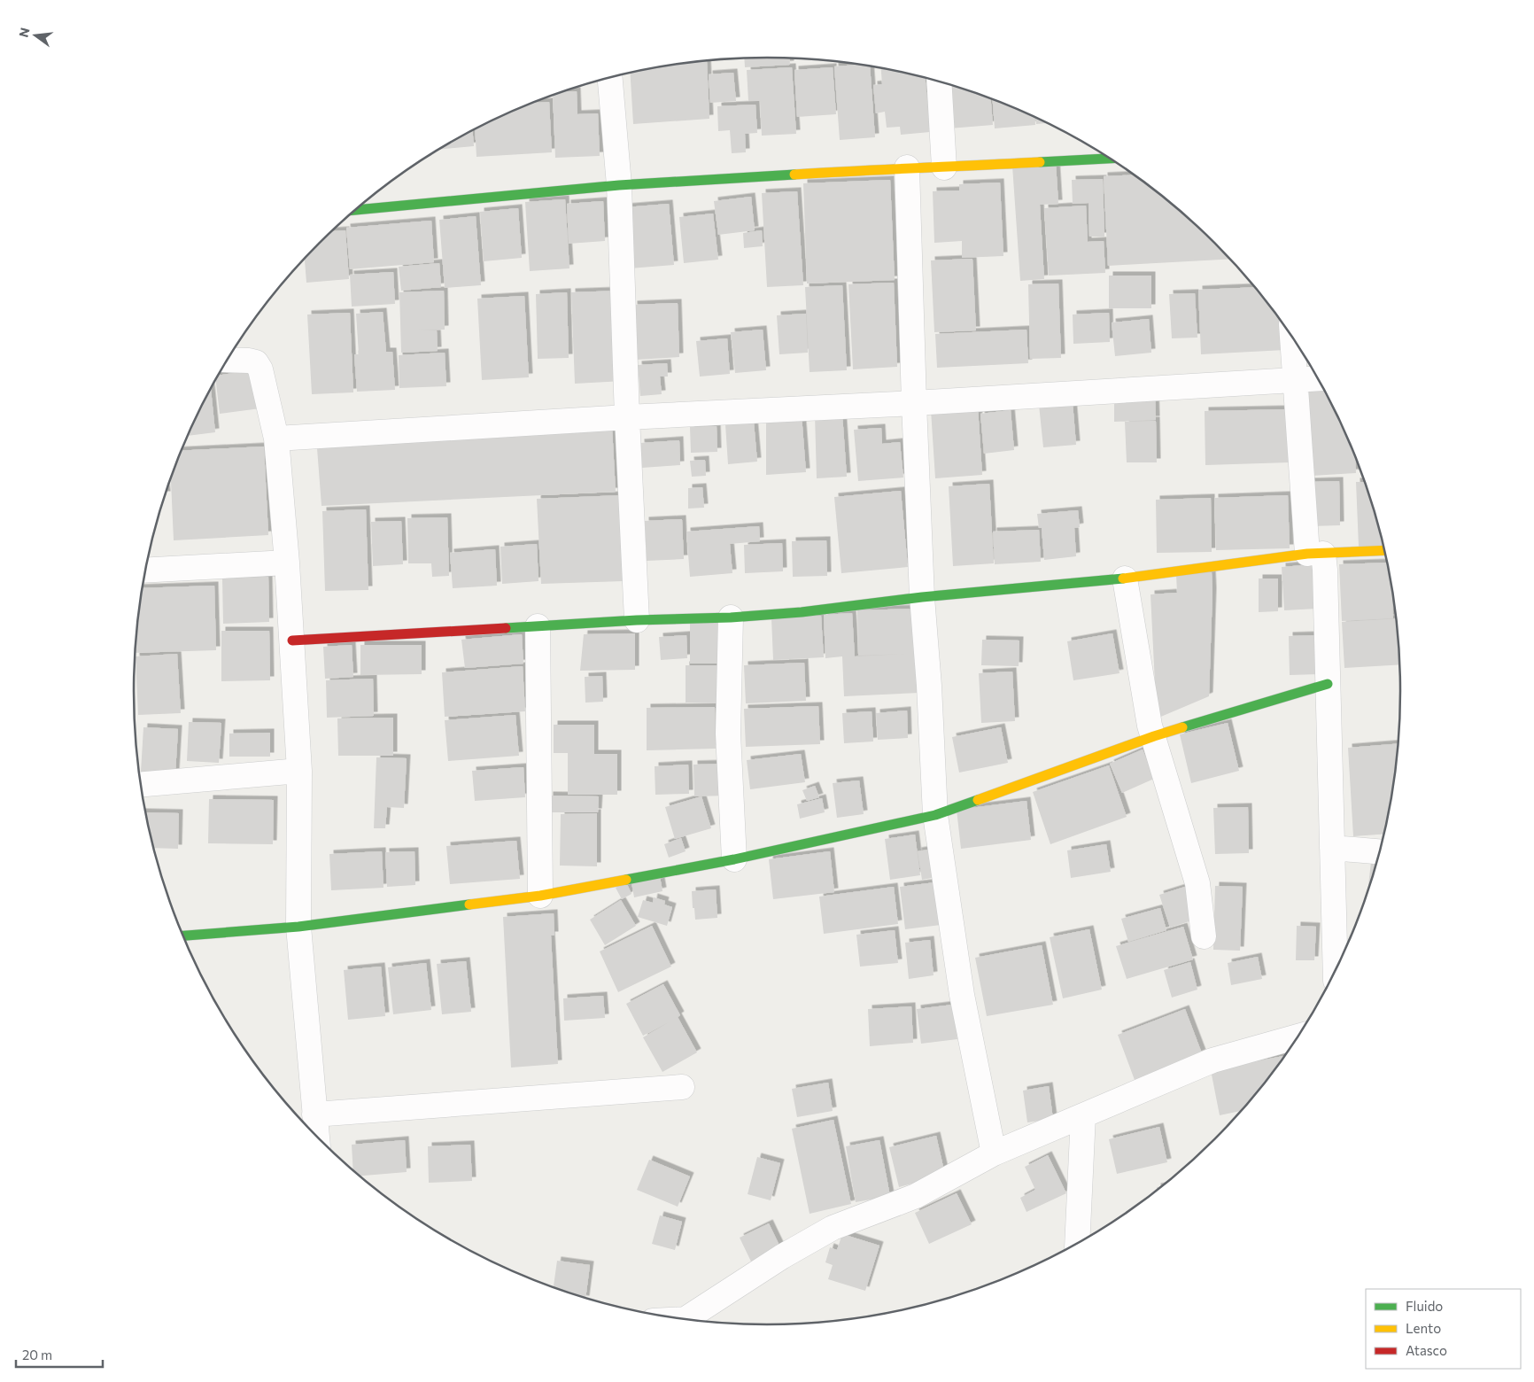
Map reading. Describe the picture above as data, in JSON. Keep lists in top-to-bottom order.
{
  "legend": ["Fluido", "Lento", "Atasco"],
  "scale_bar": "20 m",
  "north": "left"
}
